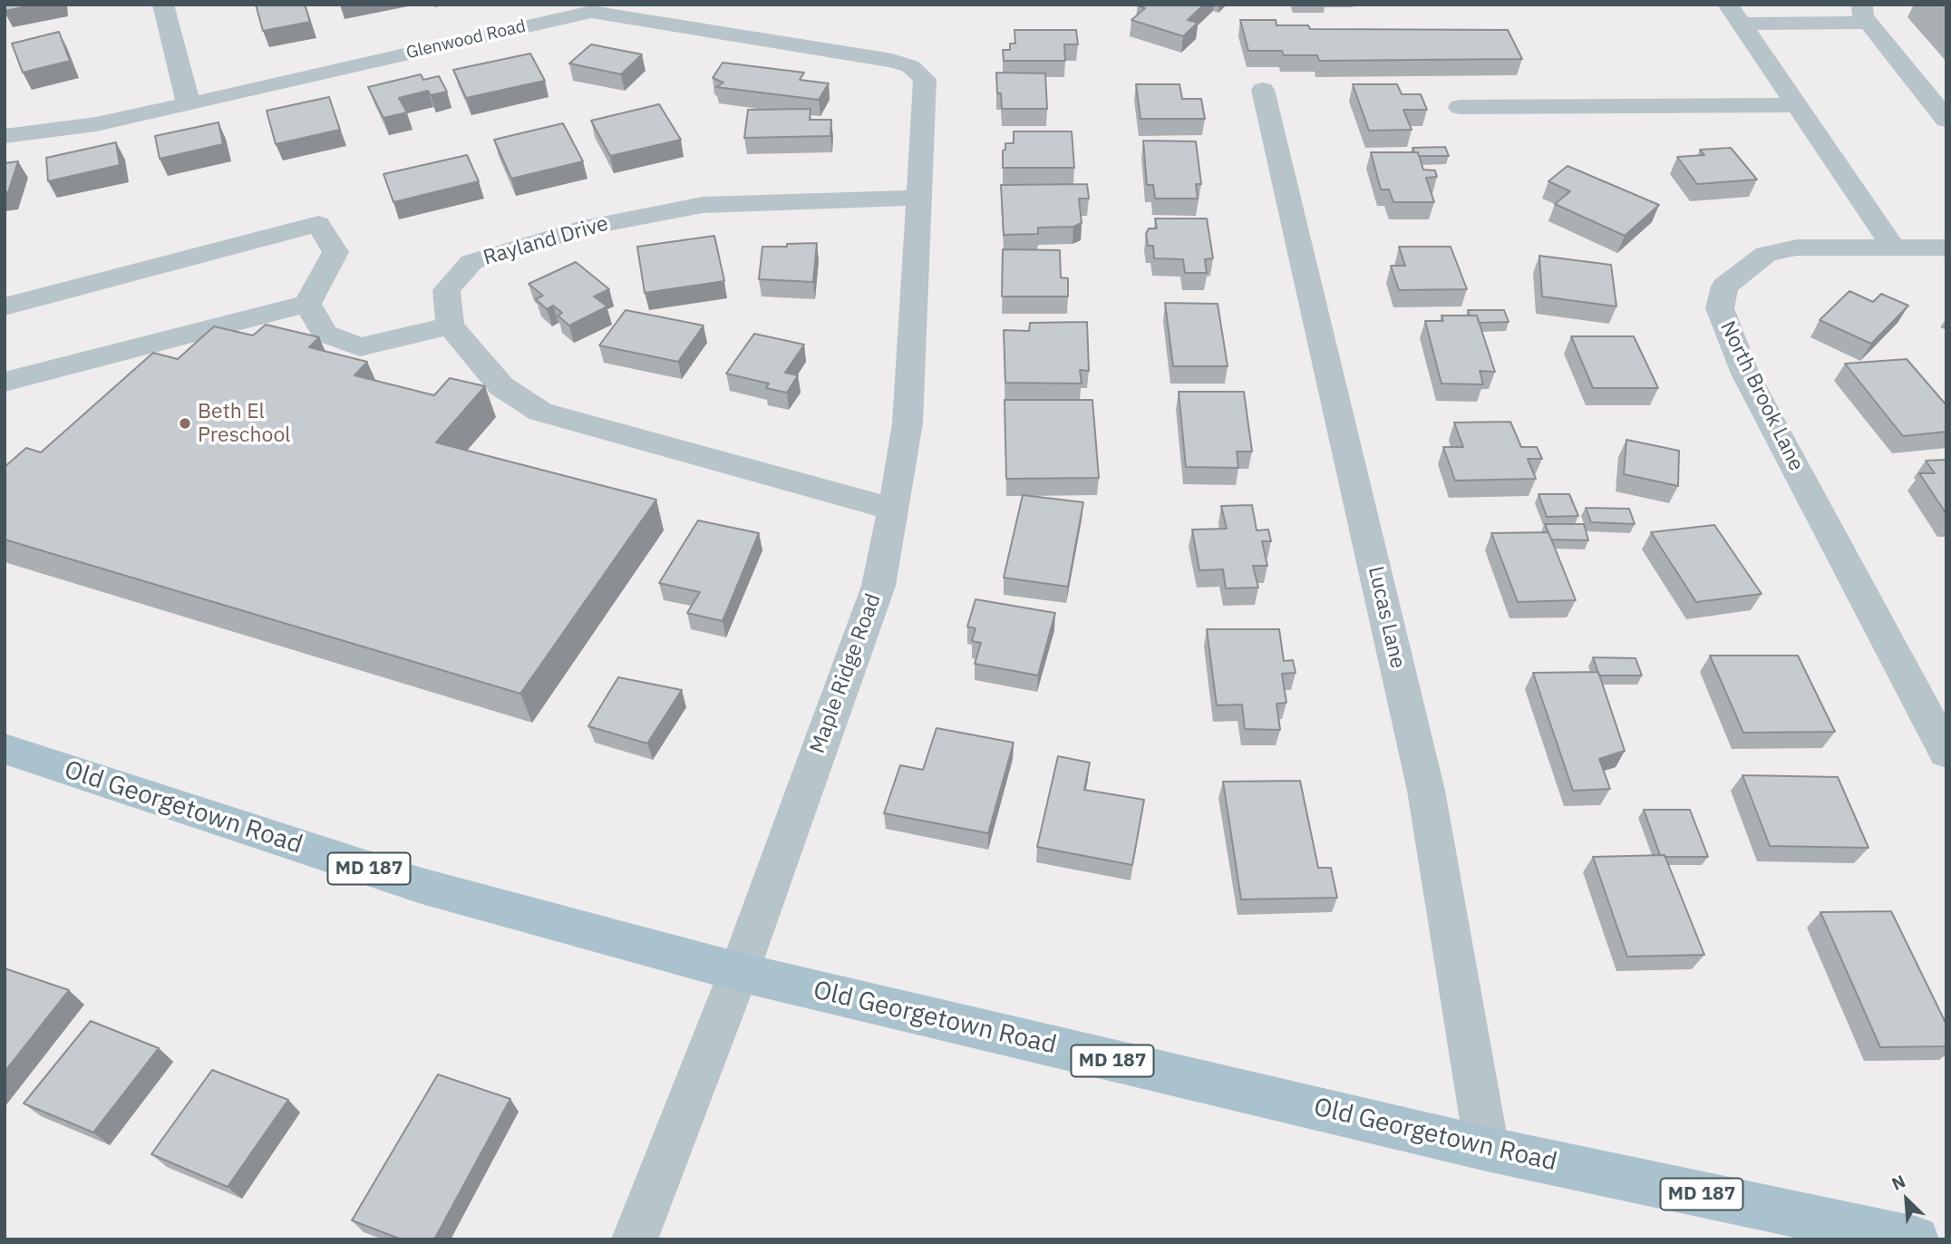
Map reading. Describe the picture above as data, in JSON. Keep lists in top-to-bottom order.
{
  "streets": {
    "main road": ["Old Georgetown Road", "MD 187"],
    "street": [
      "Glenwood Road",
      "Rayland Drive",
      "North Brook Lane",
      "Lucas Lane",
      "Maple Ridge Road"
    ]
  },
  "crossings": [
    ["Glenwood Road", "Maple Ridge Road"],
    ["Rayland Drive", "Maple Ridge Road"],
    ["Lucas Lane", "Old Georgetown Road"],
    ["Maple Ridge Road", "Old Georgetown Road"]
  ],
  "places": ["Beth El Preschool"],
  "north": "top left"
}
